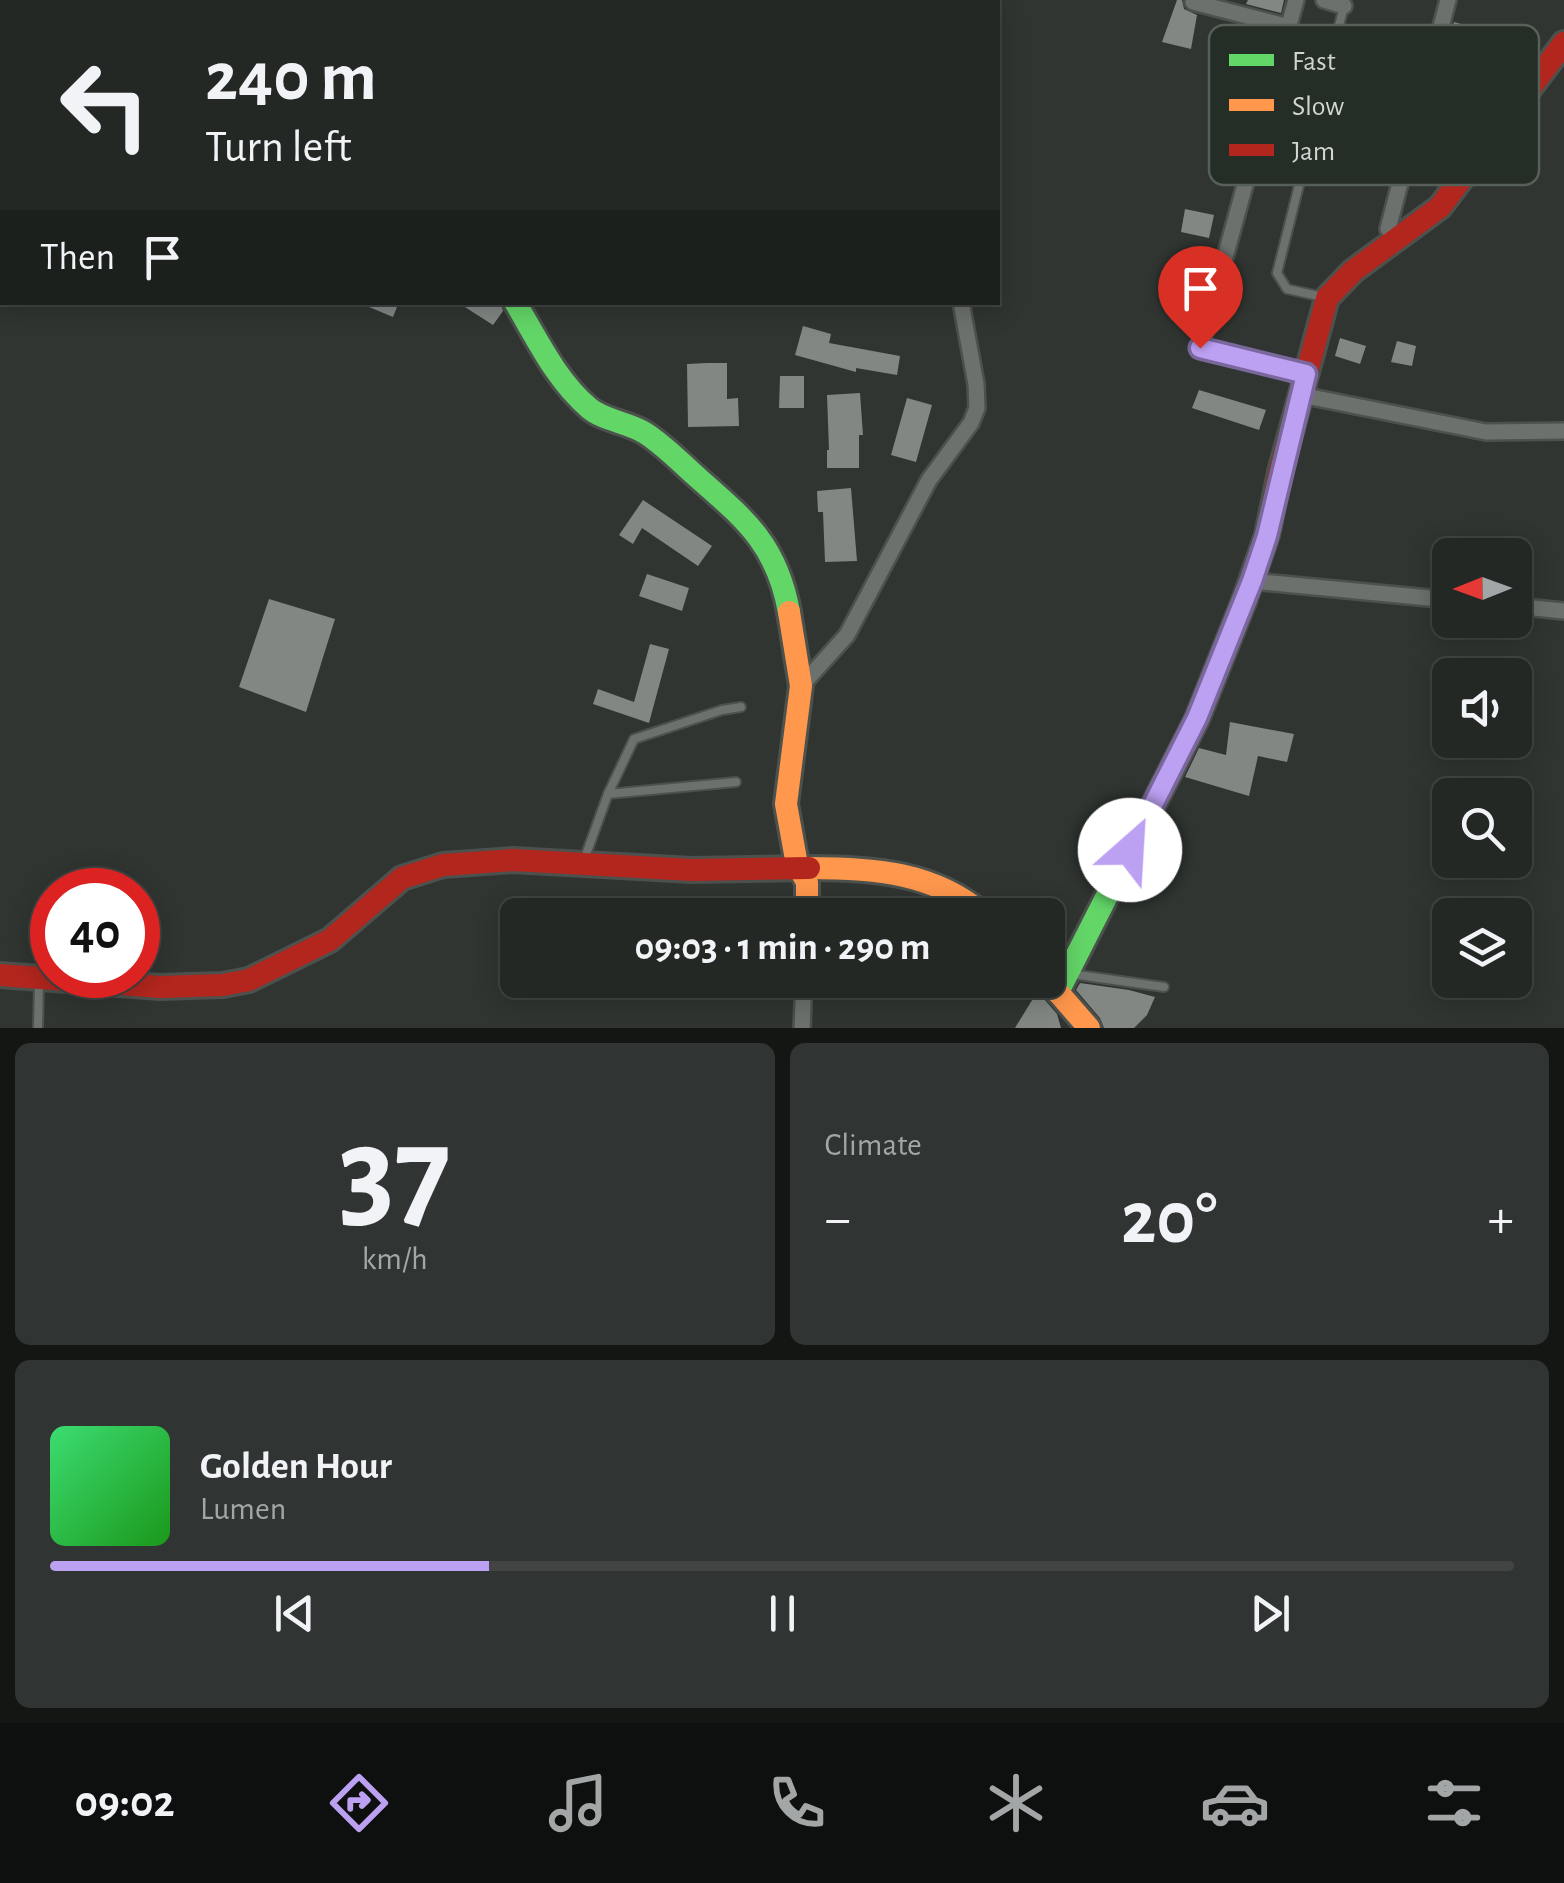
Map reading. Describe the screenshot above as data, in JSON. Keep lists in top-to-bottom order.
{
  "legend": ["Fast", "Slow", "Jam"],
  "north": "left",
  "page": {
    "turn": ["240 m", "Turn left"],
    "then": "Then",
    "limit": "40",
    "trip": "09:03 · 1 min · 290 m",
    "tile": [
      ["37", "km/h"],
      "Climate"
    ],
    "heat": ["−", "20°", "+"],
    "song": ["Golden Hour", "Lumen"],
    "tabs": "09:02"
  }
}
